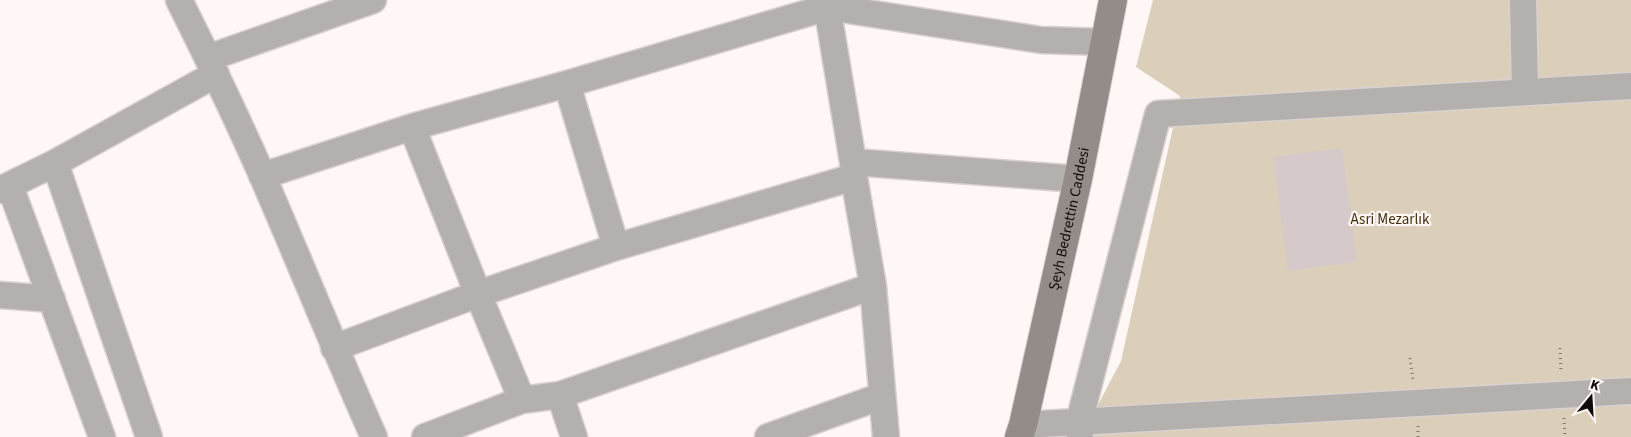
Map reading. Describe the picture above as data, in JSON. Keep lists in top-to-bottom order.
{
  "streets": {
    "main road": ["Şeyh Bedrettin Caddesi"]
  },
  "parks": ["Asri Mezarlık"],
  "north": "top"
}
